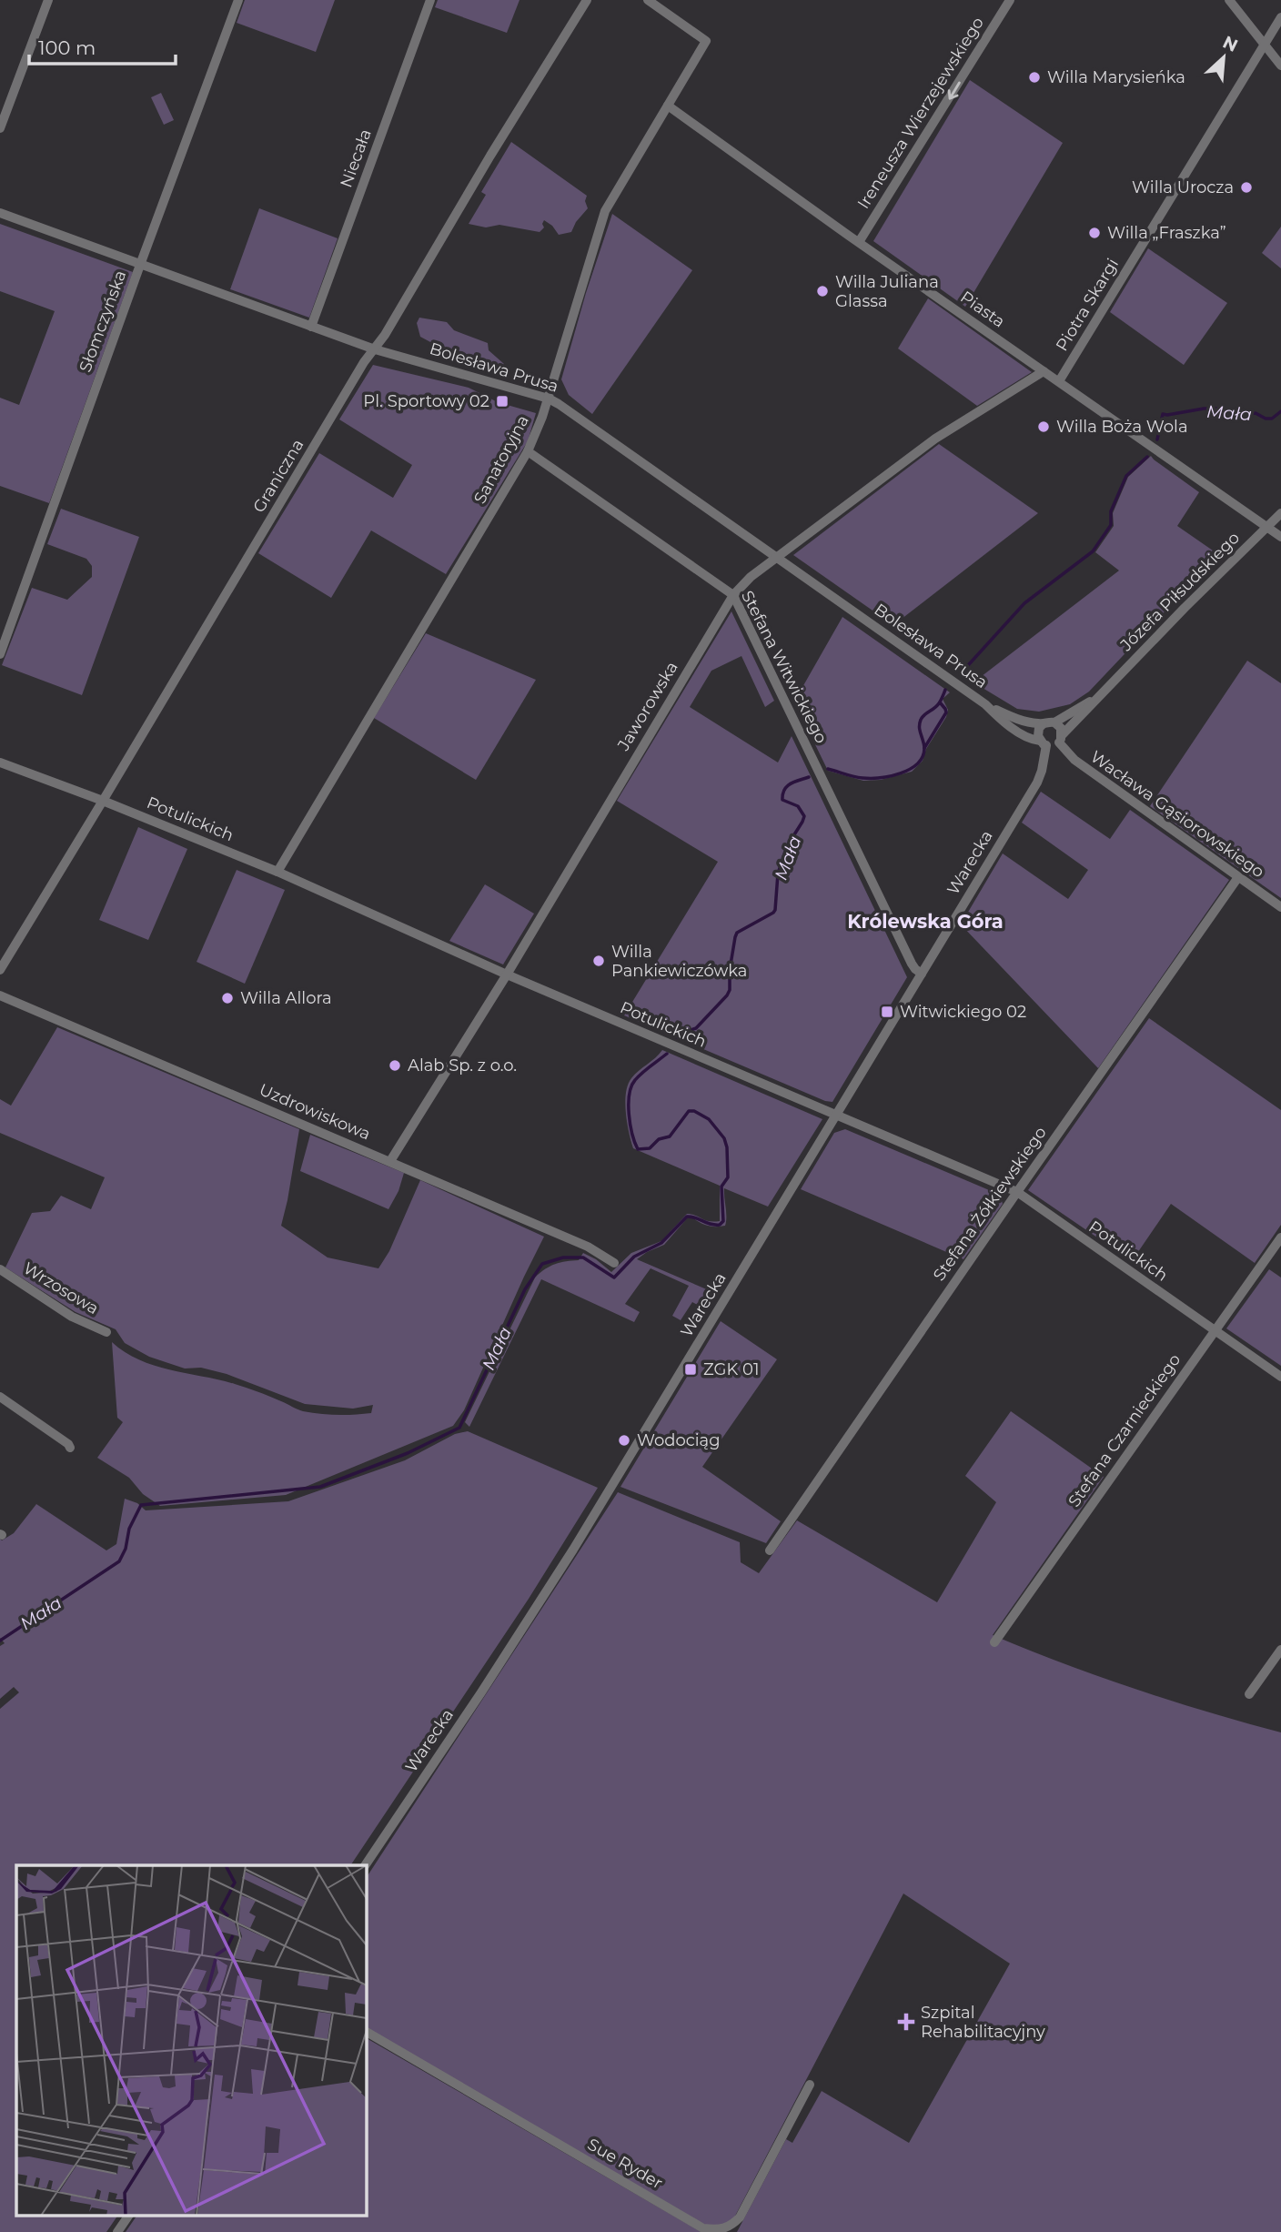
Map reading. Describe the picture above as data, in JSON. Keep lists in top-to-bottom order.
{
  "streets": {
    "street": [
      "Ireneusza Wierzejewskiego",
      "Niecała",
      "Piotra Skargi",
      "Piasta",
      "Słomczyńska",
      "Bolesława Prusa",
      "Sanatoryjna",
      "Graniczna",
      "Józefa Piłsudskiego",
      "Stefana Witwickiego",
      "Jaworowska",
      "Wacława Gąsiorowskiego",
      "Potulickich",
      "Warecka",
      "Uzdrowiskowa",
      "Stefana Żółkiewskiego",
      "Wrzosowa",
      "Stefana Czarnieckiego",
      "Sue Ryder"
    ]
  },
  "crossings": [
    ["Ireneusza Wierzejewskiego", "Piasta"],
    ["Niecała", "Bolesława Prusa"],
    ["Piotra Skargi", "Piasta"],
    ["Piasta", "Sanatoryjna"],
    ["Piasta", "Józefa Piłsudskiego"],
    ["Piasta", "Jaworowska"],
    ["Słomczyńska", "Bolesława Prusa"],
    ["Bolesława Prusa", "Sanatoryjna"],
    ["Bolesława Prusa", "Graniczna"],
    ["Bolesława Prusa", "Józefa Piłsudskiego"],
    ["Bolesława Prusa", "Jaworowska"],
    ["Bolesława Prusa", "Wacława Gąsiorowskiego"],
    ["Bolesława Prusa", "Warecka"],
    ["Sanatoryjna", "Stefana Witwickiego"],
    ["Sanatoryjna", "Potulickich"],
    ["Graniczna", "Potulickich"],
    ["Józefa Piłsudskiego", "Wacława Gąsiorowskiego"],
    ["Józefa Piłsudskiego", "Warecka"],
    ["Stefana Witwickiego", "Jaworowska"],
    ["Stefana Witwickiego", "Warecka"],
    ["Jaworowska", "Potulickich"],
    ["Jaworowska", "Uzdrowiskowa"],
    ["Wacława Gąsiorowskiego", "Warecka"],
    ["Wacława Gąsiorowskiego", "Stefana Żółkiewskiego"],
    ["Potulickich", "Warecka"],
    ["Potulickich", "Stefana Żółkiewskiego"],
    ["Potulickich", "Stefana Czarnieckiego"]
  ],
  "one_way": ["Ireneusza Wierzejewskiego"],
  "districts": ["Królewska Góra"],
  "water": ["Mała"],
  "places": {
    "other": [
      "Willa Marysieńka",
      "Willa Urocza",
      "Willa „Fraszka”",
      "Willa Juliana Glassa",
      "Willa Boża Wola",
      "Willa Pankiewiczówka",
      "Willa Allora",
      "Alab Sp. z o.o.",
      "Wodociąg"
    ],
    "transit": ["Pl. Sportowy 02", "Witwickiego 02", "ZGK 01"],
    "health": ["Szpital Rehabilitacyjny"]
  },
  "scale_bar": "100 m",
  "north": "top right"
}
